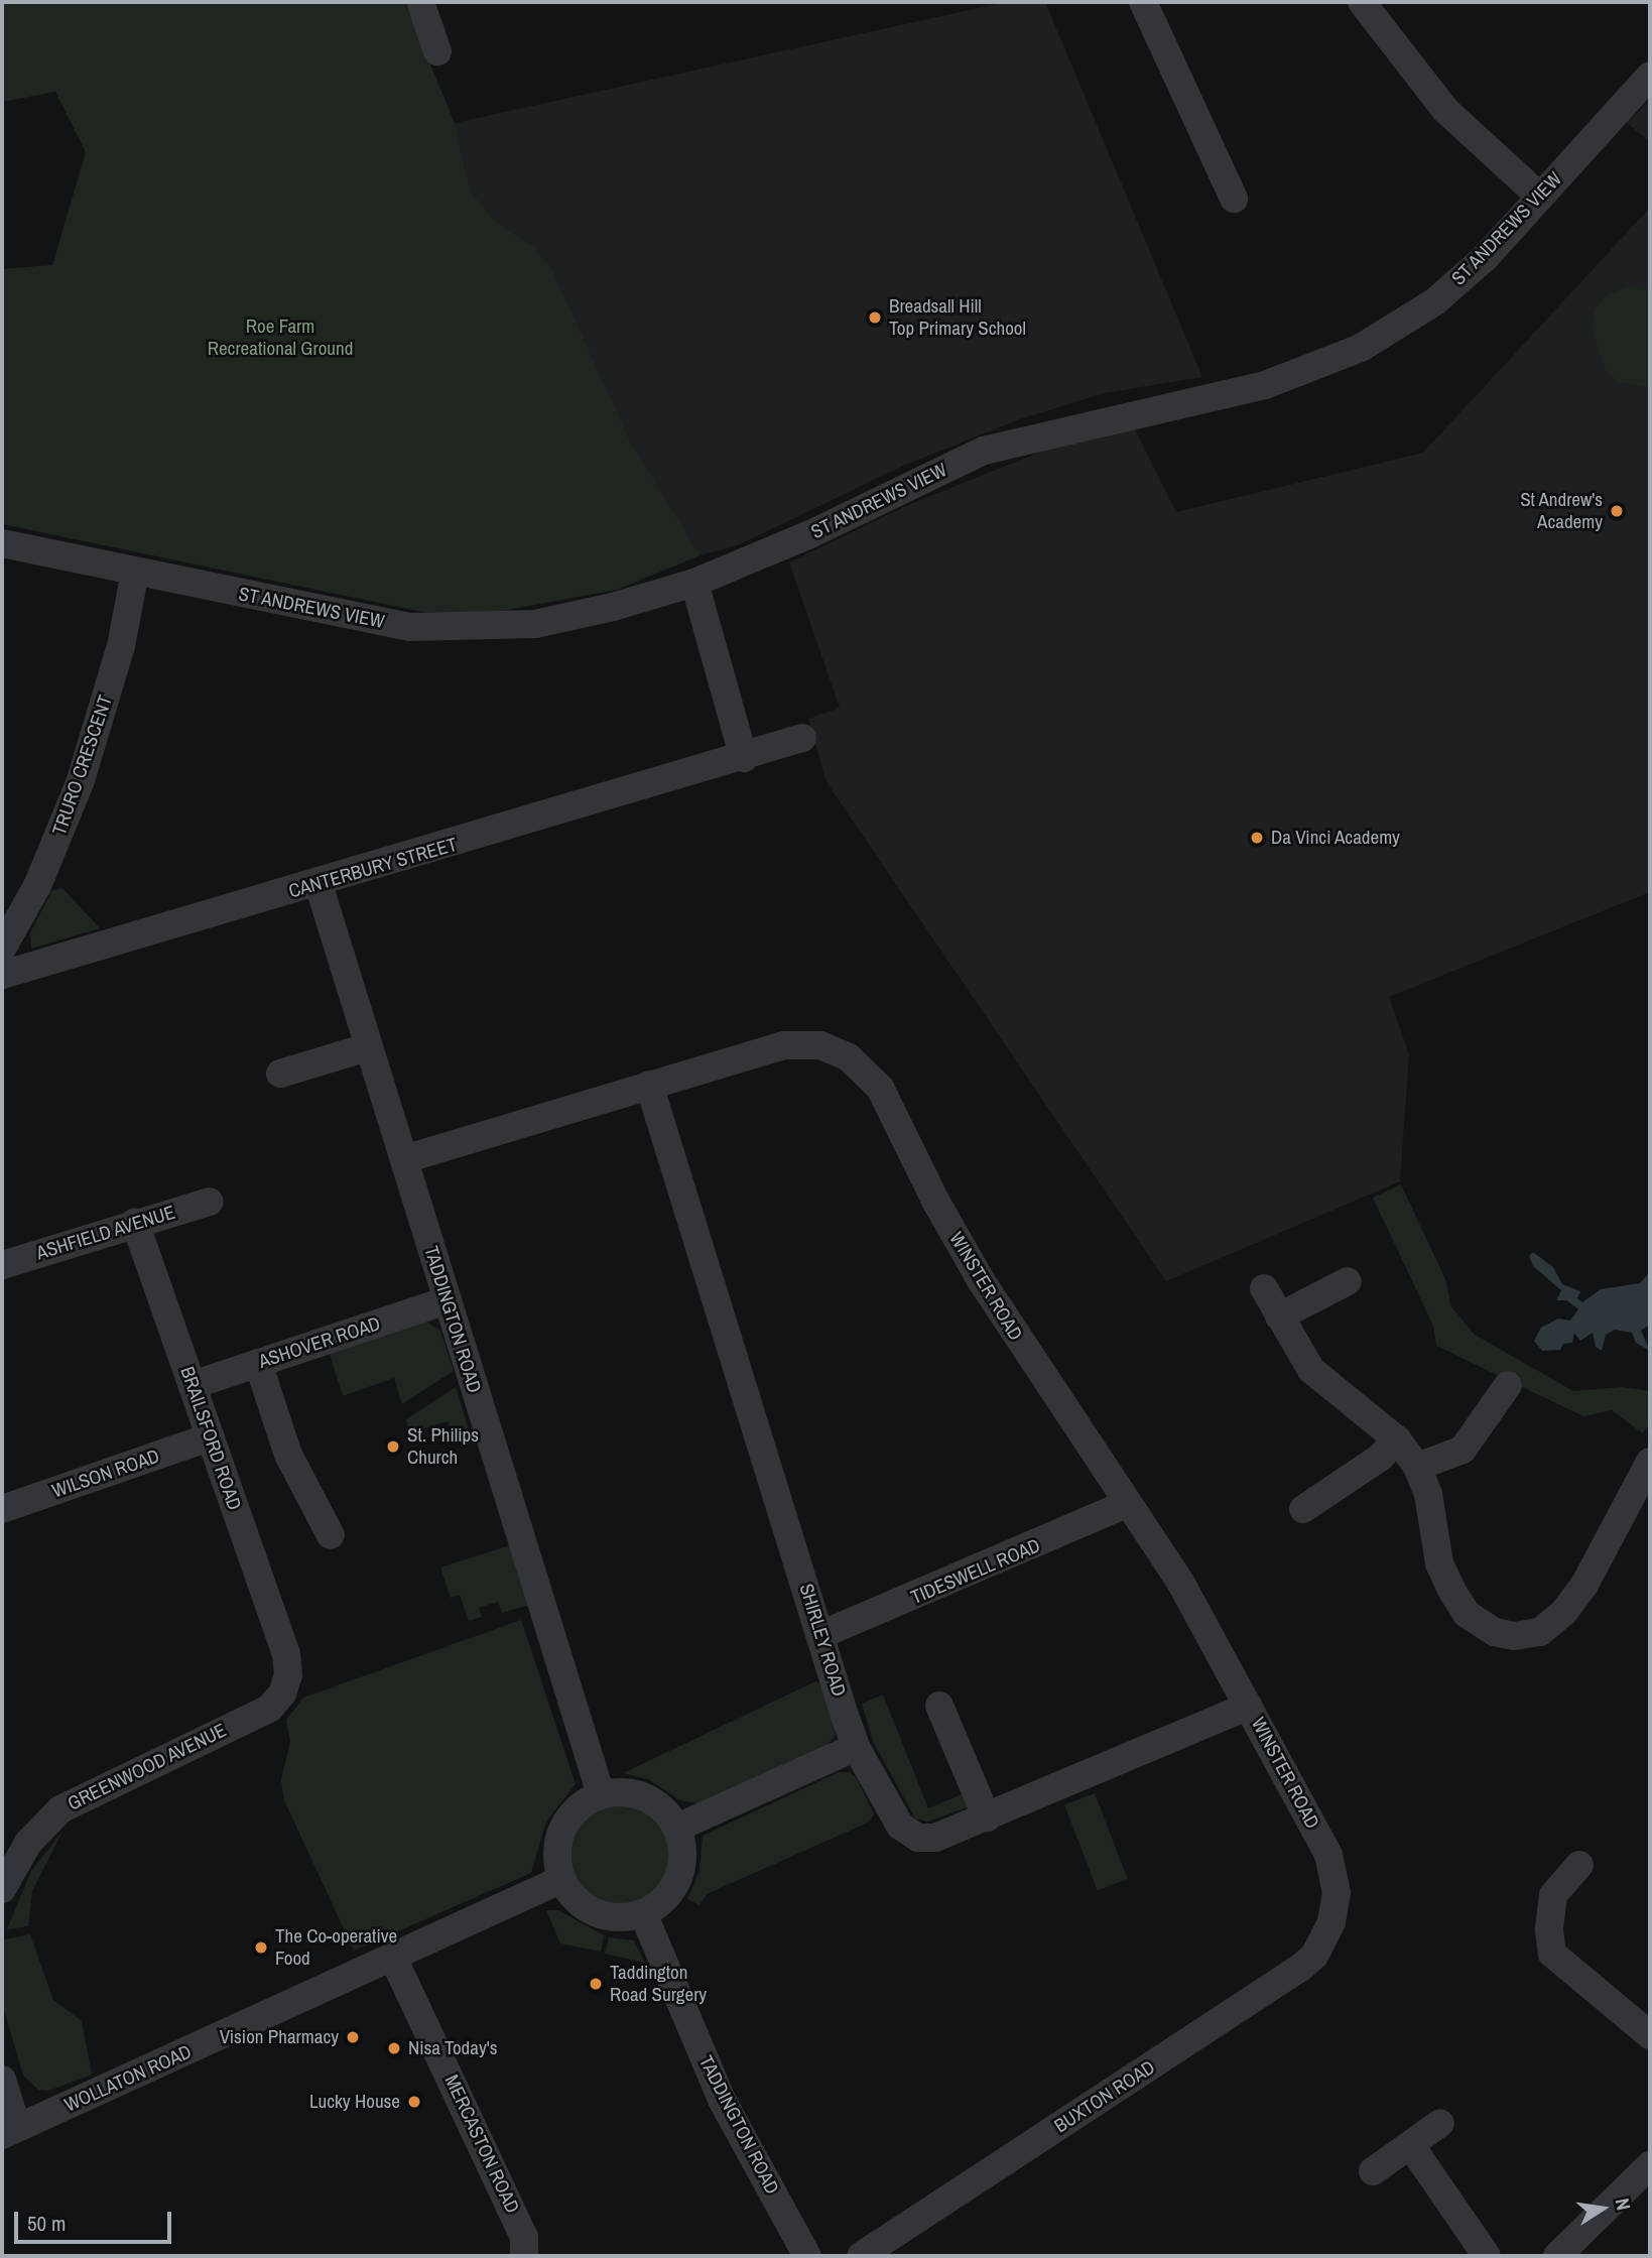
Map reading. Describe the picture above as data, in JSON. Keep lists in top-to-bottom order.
{
  "streets": {
    "street": [
      "ST ANDREWS VIEW",
      "TRURO CRESCENT",
      "CANTERBURY STREET",
      "ASHFIELD AVENUE",
      "WINSTER ROAD",
      "TADDINGTON ROAD",
      "ASHOVER ROAD",
      "BRAILSFORD ROAD",
      "WILSON ROAD",
      "TIDESWELL ROAD",
      "SHIRLEY ROAD",
      "GREENWOOD AVENUE",
      "WOLLATON ROAD",
      "BUXTON ROAD",
      "MERCASTON ROAD"
    ]
  },
  "crossings": [
    ["ST ANDREWS VIEW", "TRURO CRESCENT"],
    ["CANTERBURY STREET", "TADDINGTON ROAD"],
    ["ASHFIELD AVENUE", "BRAILSFORD ROAD"],
    ["WINSTER ROAD", "TADDINGTON ROAD"],
    ["WINSTER ROAD", "TIDESWELL ROAD"],
    ["WINSTER ROAD", "SHIRLEY ROAD"],
    ["WINSTER ROAD", "BUXTON ROAD"],
    ["TADDINGTON ROAD", "ASHOVER ROAD"],
    ["TADDINGTON ROAD", "WOLLATON ROAD"],
    ["ASHOVER ROAD", "BRAILSFORD ROAD"],
    ["BRAILSFORD ROAD", "WILSON ROAD"],
    ["BRAILSFORD ROAD", "GREENWOOD AVENUE"],
    ["TIDESWELL ROAD", "SHIRLEY ROAD"],
    ["WOLLATON ROAD", "MERCASTON ROAD"]
  ],
  "parks": ["Roe Farm Recreational Ground"],
  "places": [
    "Breadsall Hill Top Primary School",
    "St Andrew's Academy",
    "Da Vinci Academy",
    "St. Philips Church",
    "The Co-operative Food",
    "Taddington Road Surgery",
    "Vision Pharmacy",
    "Nisa Today's",
    "Lucky House"
  ],
  "scale_bar": "50 m",
  "north": "right"
}
